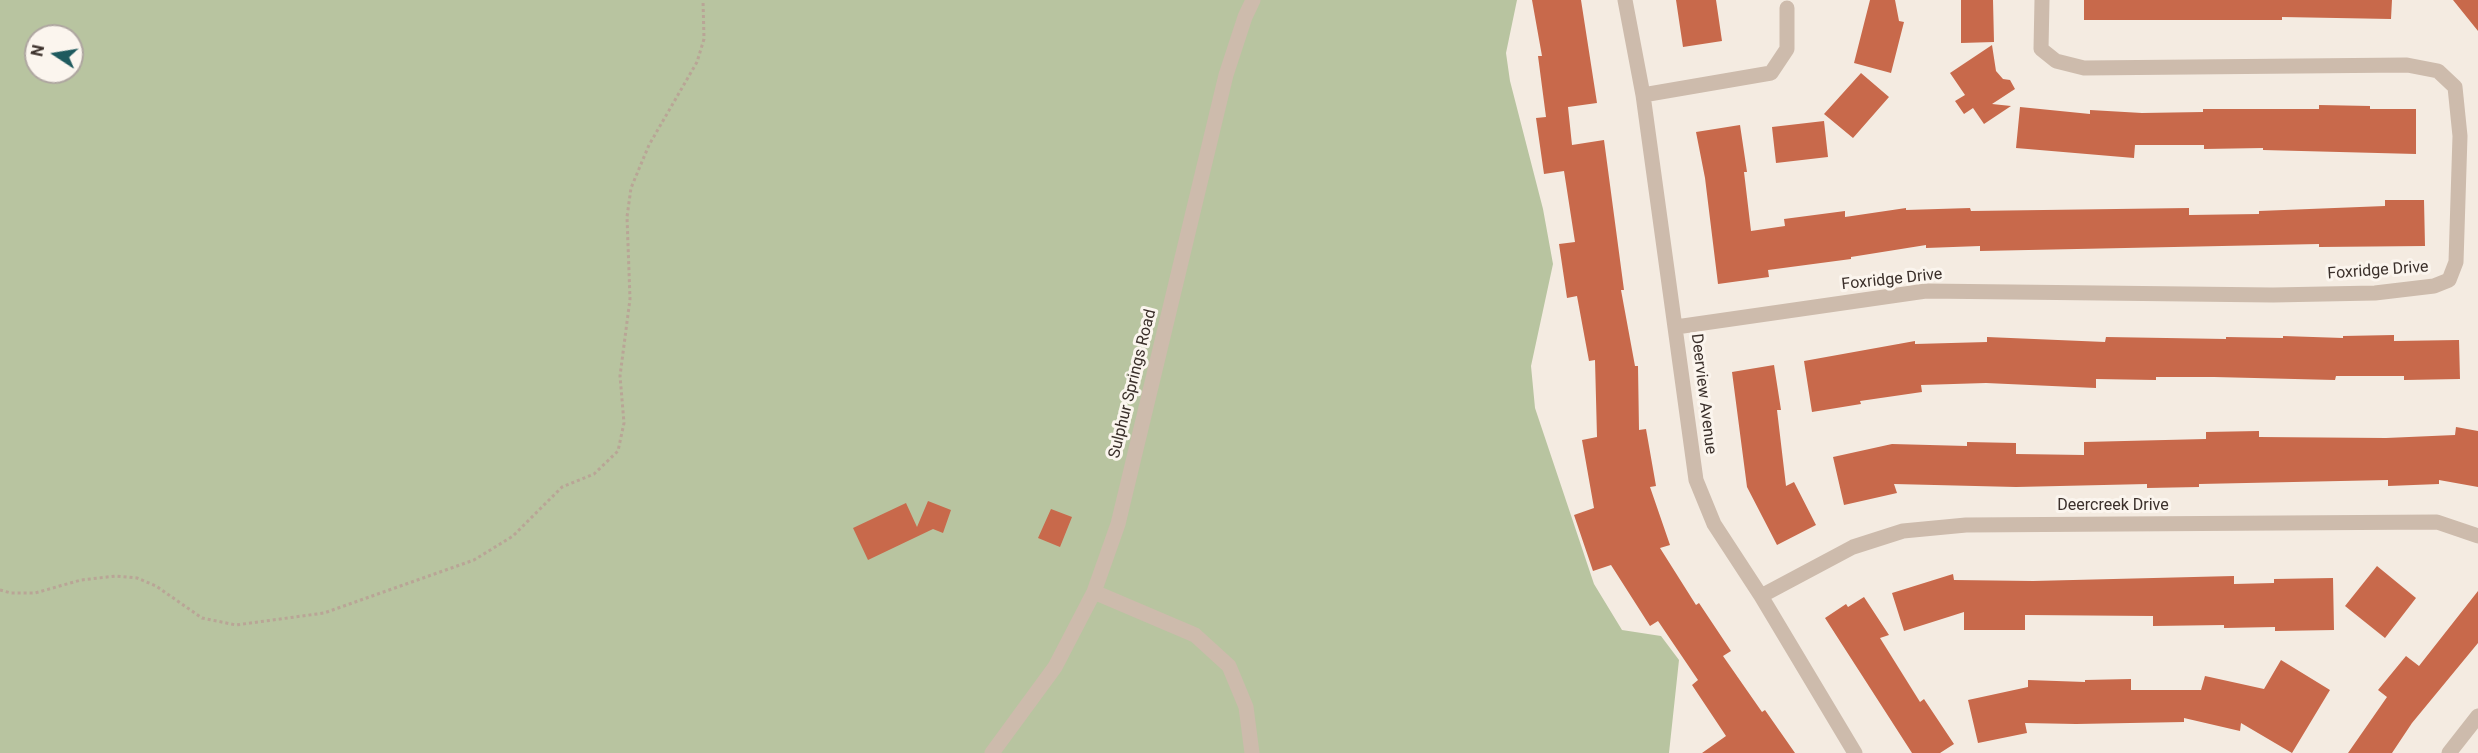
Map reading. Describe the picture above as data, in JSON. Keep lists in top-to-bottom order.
{
  "streets": {
    "street": [
      "Foxridge Drive",
      "Sulphur Springs Road",
      "Deerview Avenue",
      "Deercreek Drive"
    ]
  },
  "crossings": [
    ["Foxridge Drive", "Deerview Avenue"],
    ["Deerview Avenue", "Deercreek Drive"]
  ],
  "north": "left"
}
